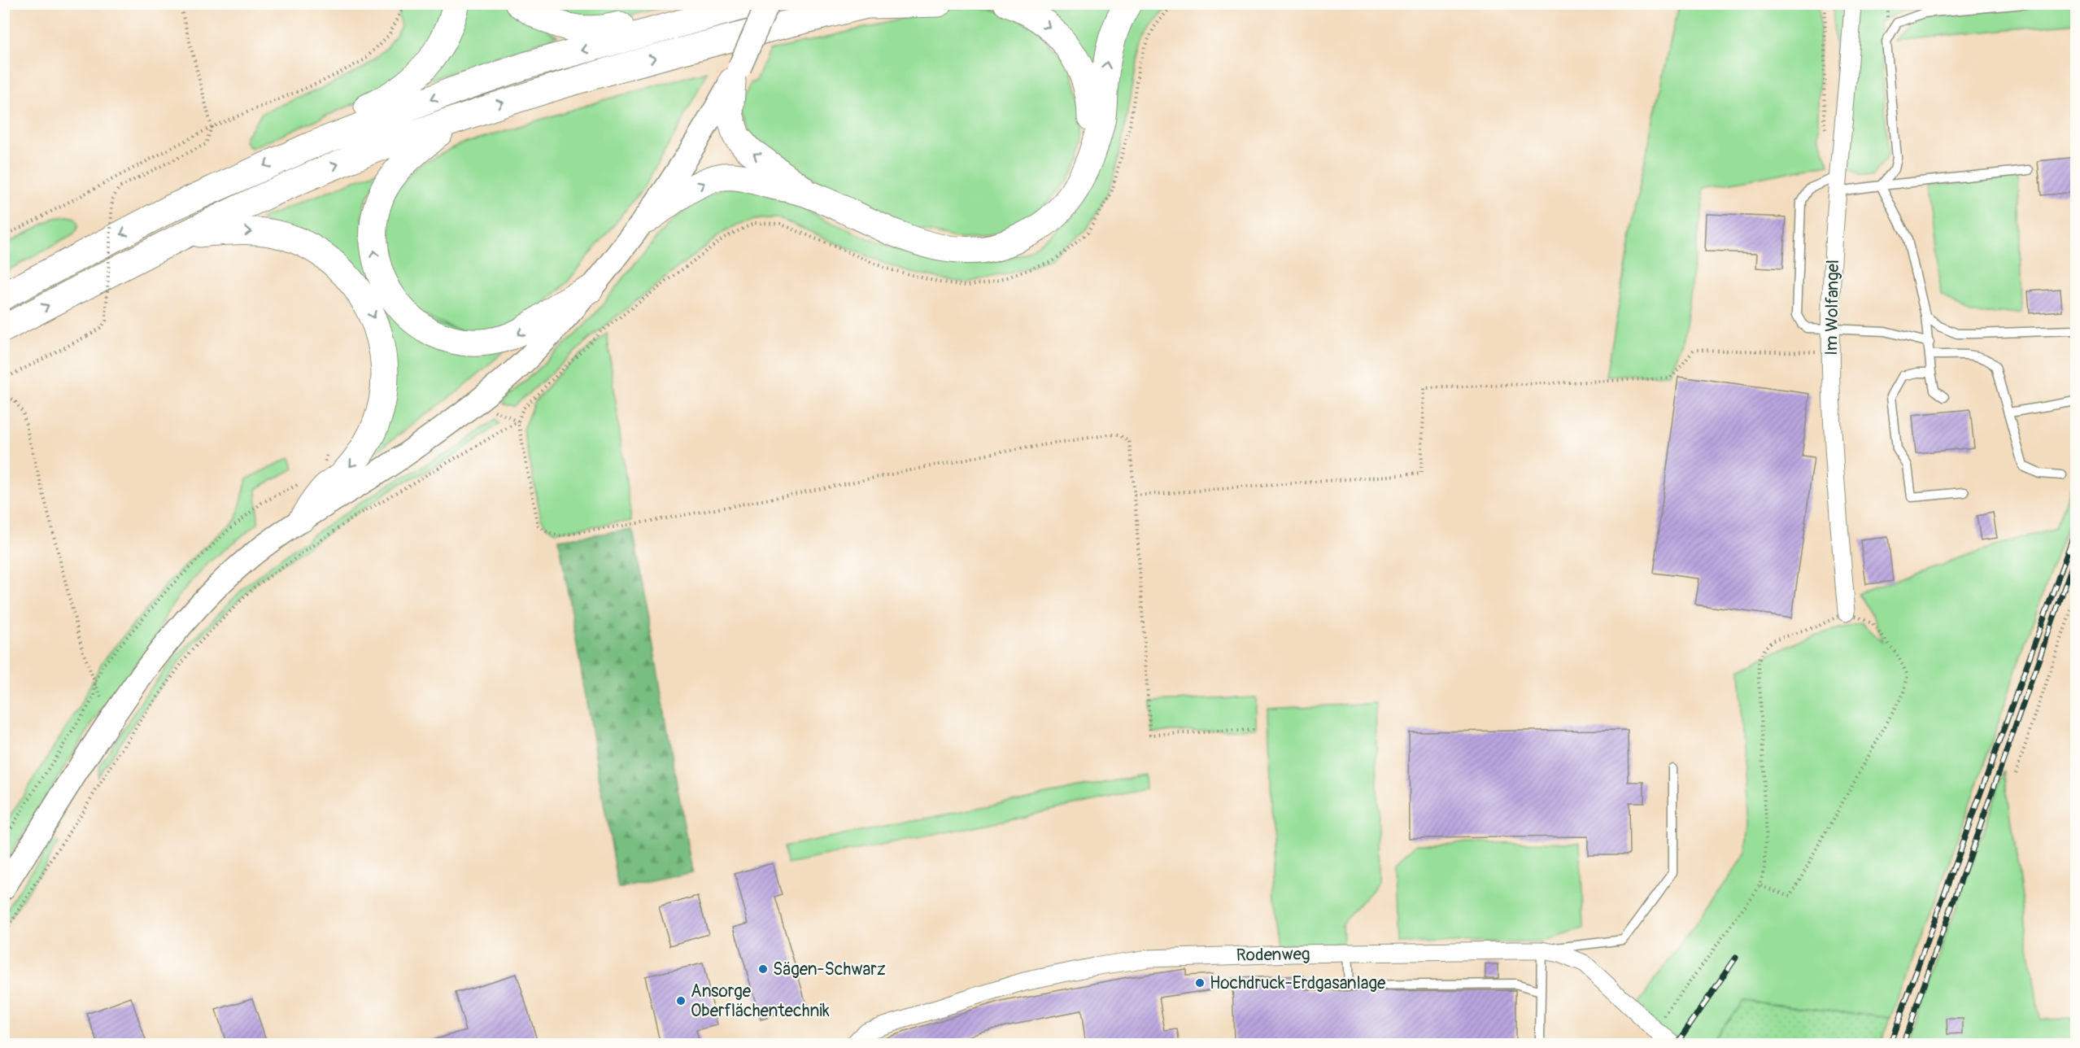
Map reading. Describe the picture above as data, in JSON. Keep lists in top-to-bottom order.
{
  "streets": {
    "street": ["Im Wolfangel", "Rodenweg"]
  },
  "places": ["Sägen-Schwarz", "Hochdruck-Erdgasanlage", "Ansorge Oberflächentechnik"]
}
